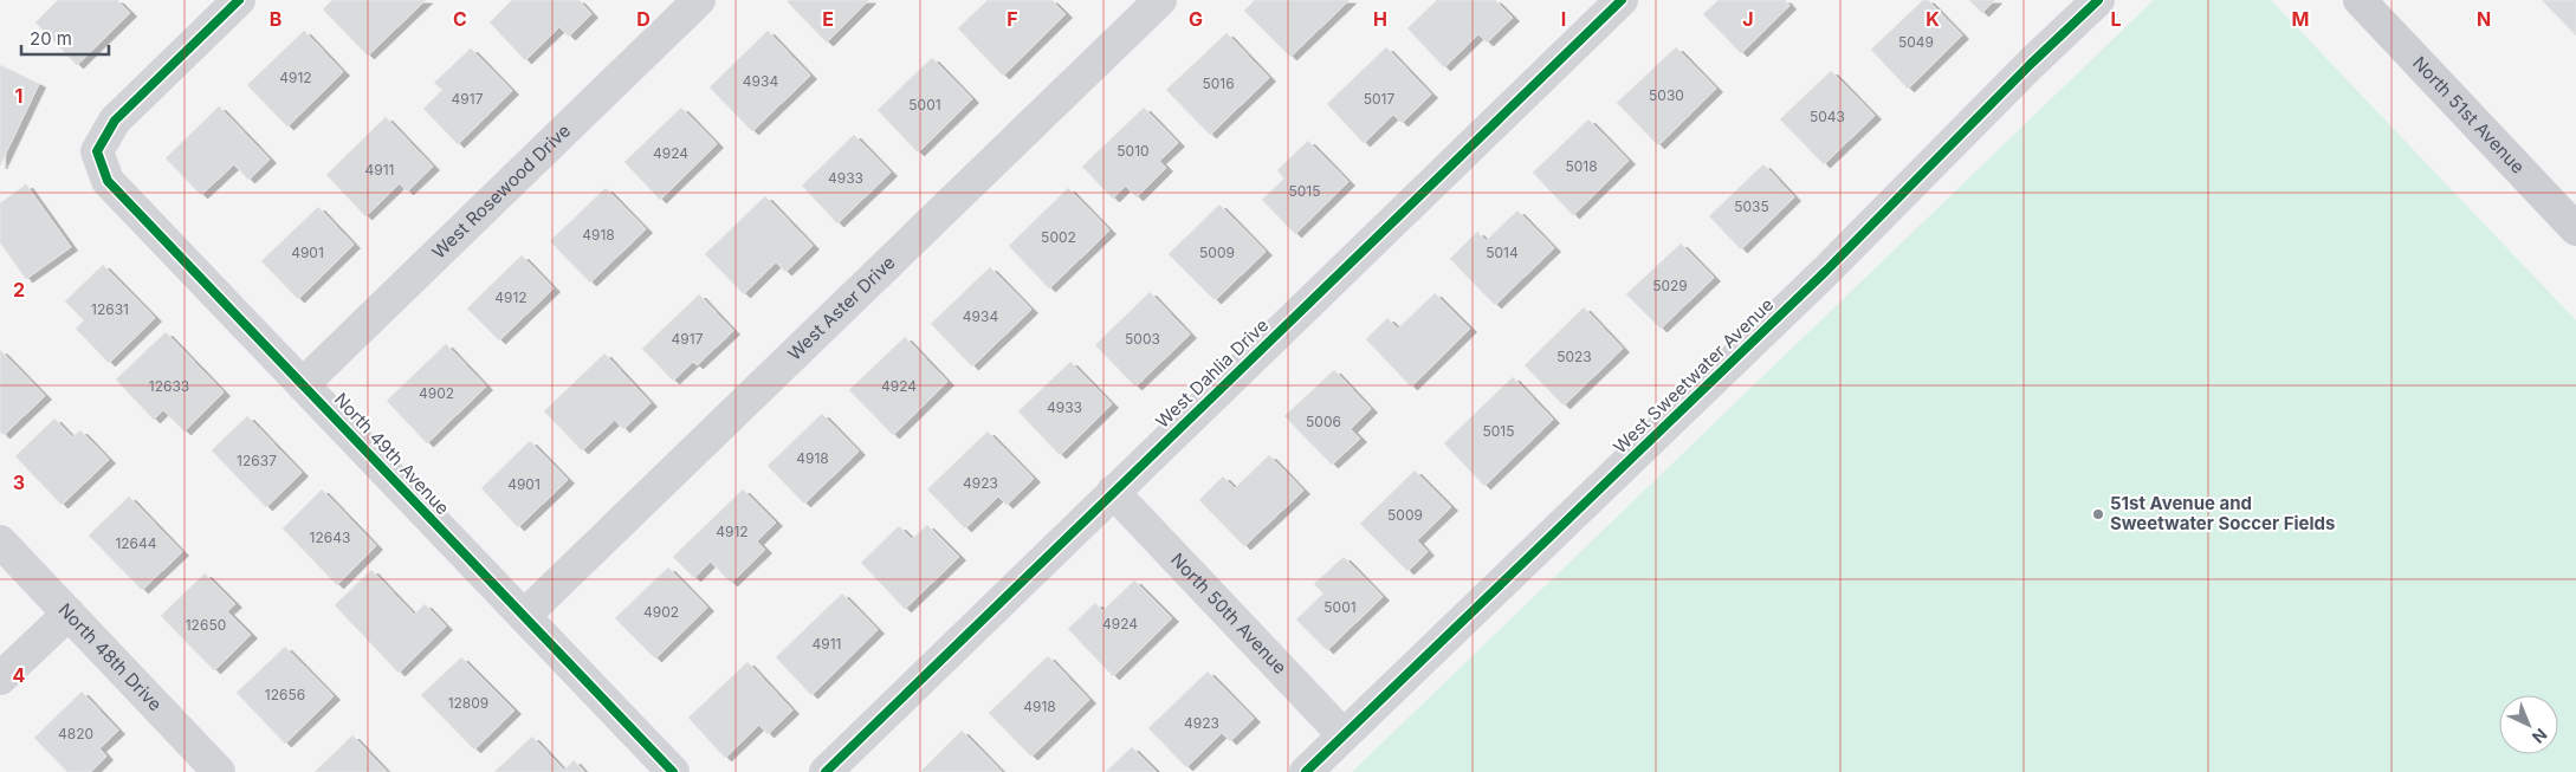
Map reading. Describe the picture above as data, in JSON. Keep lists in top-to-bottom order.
{
  "streets": {
    "main road": ["North 51st Avenue"],
    "street": [
      "West Rosewood Drive",
      "West Aster Drive",
      "West Dahlia Drive",
      "West Sweetwater Avenue",
      "North 49th Avenue",
      "North 50th Avenue",
      "North 48th Drive"
    ]
  },
  "crossings": [
    ["West Rosewood Drive", "North 49th Avenue"],
    ["West Aster Drive", "North 49th Avenue"],
    ["West Dahlia Drive", "North 50th Avenue"],
    ["West Sweetwater Avenue", "North 50th Avenue"]
  ],
  "places": ["51st Avenue and Sweetwater Soccer Fields"],
  "house_numbers": [
    "5049",
    "4912",
    "4934",
    "5016",
    "5030",
    "4917",
    "5017",
    "5001",
    "5043",
    "5010",
    "4924",
    "5018",
    "4911",
    "4933",
    "5015",
    "5035",
    "4918",
    "5002",
    "4901",
    "5009",
    "5014",
    "5029",
    "4912",
    "12631",
    "4934",
    "4917",
    "5003",
    "5023",
    "12633",
    "4924",
    "4902",
    "4933",
    "5006",
    "5015",
    "4918",
    "12637",
    "4923",
    "4901",
    "5009",
    "4912",
    "12643",
    "12644",
    "5001",
    "4902",
    "4924",
    "12650",
    "4911",
    "12656",
    "12809",
    "4918",
    "4923",
    "4820"
  ],
  "scale_bar": "20 m",
  "north": "bottom right",
  "grid": {
    "columns": [
      "B",
      "C",
      "D",
      "E",
      "F",
      "G",
      "H",
      "I",
      "J",
      "K",
      "L",
      "M",
      "N"
    ],
    "rows": [
      "1",
      "2",
      "3",
      "4"
    ]
  }
}
